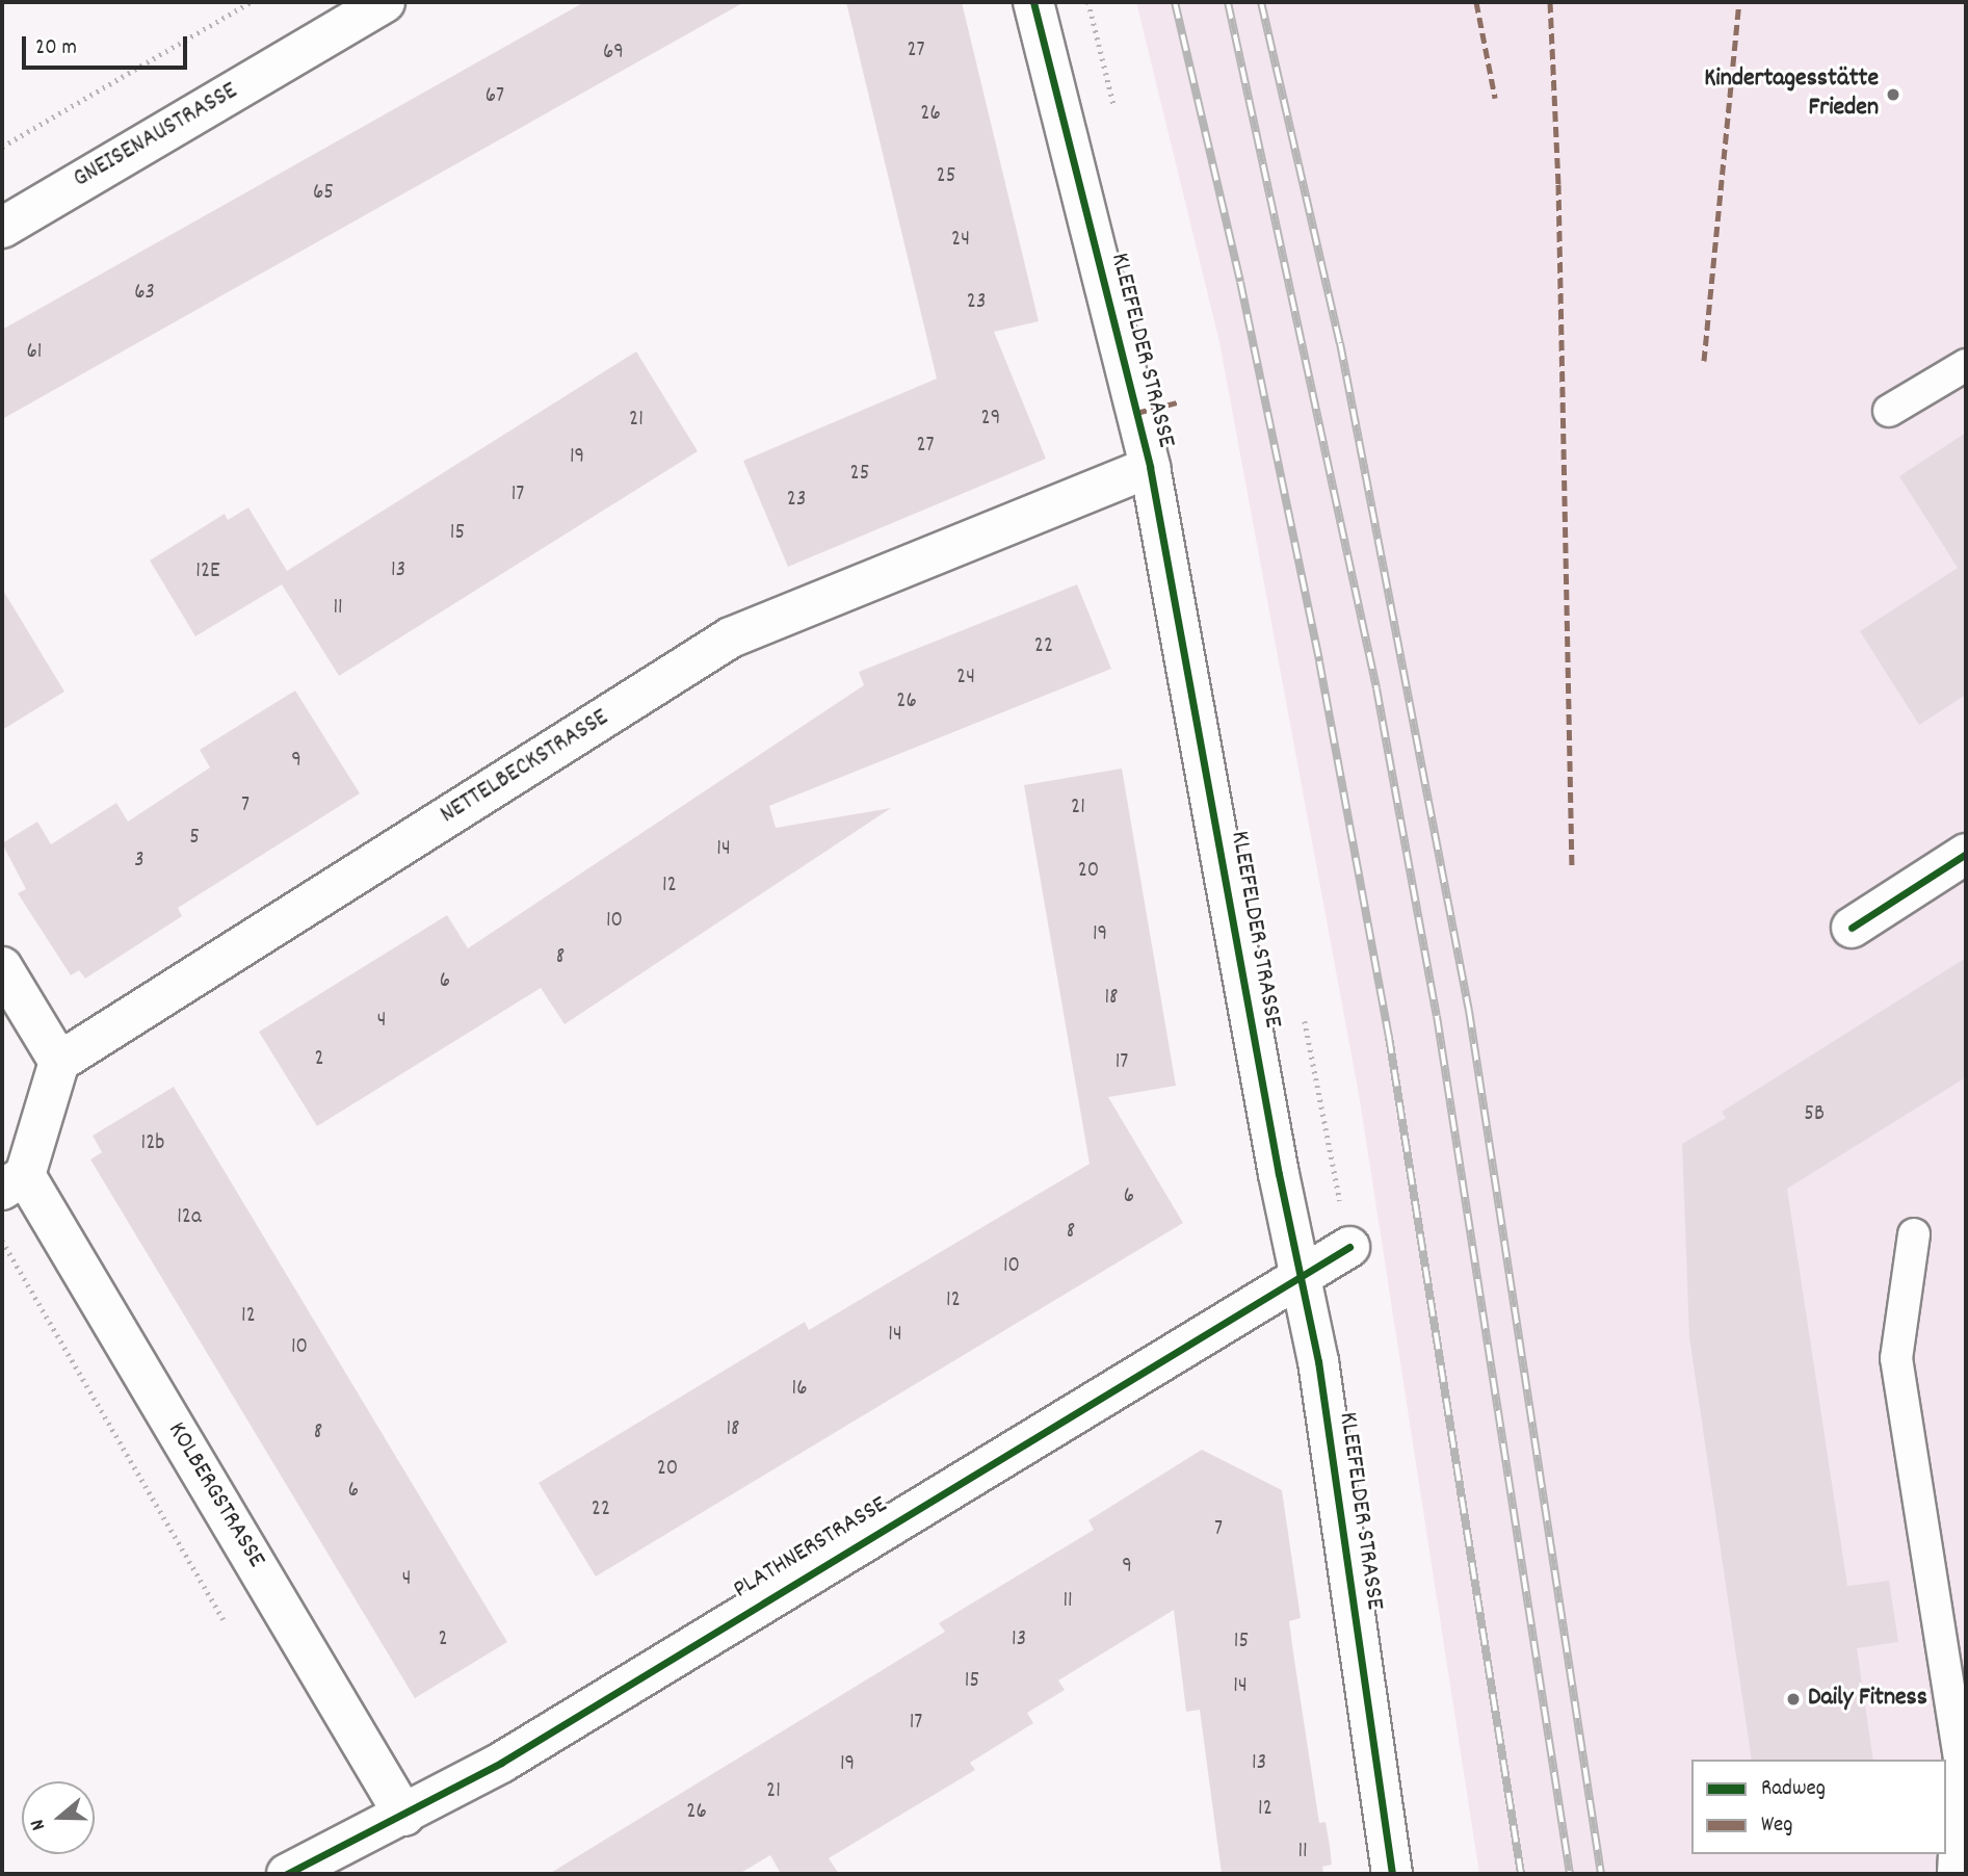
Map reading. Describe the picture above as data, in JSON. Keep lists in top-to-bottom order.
{
  "streets": {
    "street": [
      "GNEISENAUSTRASSE",
      "KLEEFELDER STRASSE",
      "NETTELBECKSTRASSE",
      "KOLBERGSTRASSE",
      "PLATHNERSTRASSE"
    ]
  },
  "crossings": [
    ["KLEEFELDER STRASSE", "NETTELBECKSTRASSE"],
    ["KLEEFELDER STRASSE", "PLATHNERSTRASSE"],
    ["KOLBERGSTRASSE", "PLATHNERSTRASSE"]
  ],
  "places": ["Kindertagesstätte Frieden", "Daily Fitness"],
  "house_numbers": [
    "27",
    "69",
    "67",
    "26",
    "25",
    "65",
    "24",
    "63",
    "23",
    "61",
    "29",
    "21",
    "27",
    "19",
    "25",
    "17",
    "23",
    "15",
    "13",
    "12E",
    "11",
    "22",
    "24",
    "26",
    "9",
    "7",
    "21",
    "5",
    "14",
    "3",
    "20",
    "12",
    "10",
    "19",
    "8",
    "6",
    "18",
    "4",
    "2",
    "17",
    "5B",
    "12b",
    "6",
    "12a",
    "8",
    "10",
    "12",
    "12",
    "14",
    "10",
    "16",
    "18",
    "8",
    "20",
    "6",
    "22",
    "7",
    "9",
    "4",
    "11",
    "2",
    "13",
    "15",
    "15",
    "14",
    "17",
    "13",
    "19",
    "21",
    "12",
    "26",
    "11"
  ],
  "legend": ["Radweg", "Weg"],
  "scale_bar": "20 m",
  "north": "left"
}
